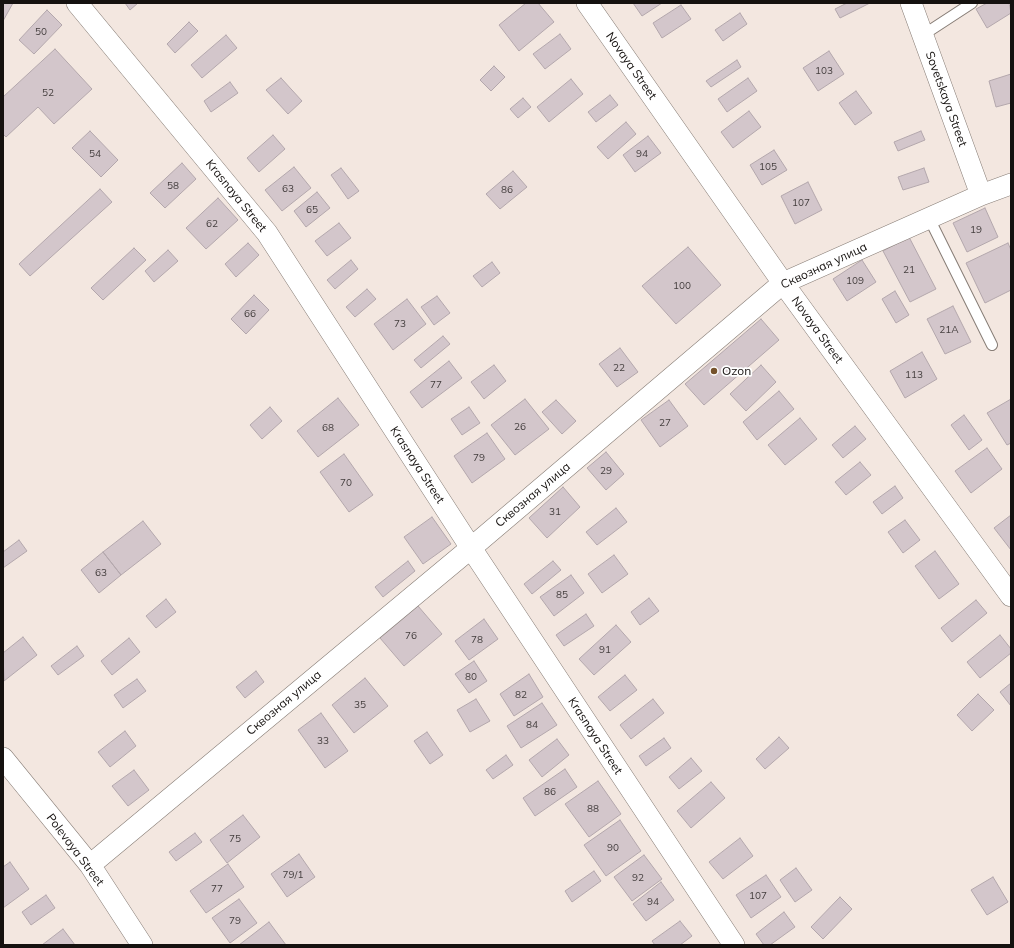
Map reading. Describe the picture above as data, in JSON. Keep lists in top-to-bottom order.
{
  "streets": {
    "street": [
      "Novaya Street",
      "Sovetskaya Street",
      "Krasnaya Street",
      "Сквозная улица",
      "Polevaya Street"
    ]
  },
  "crossings": [
    ["Novaya Street", "Сквозная улица"],
    ["Sovetskaya Street", "Сквозная улица"],
    ["Krasnaya Street", "Сквозная улица"],
    ["Сквозная улица", "Polevaya Street"]
  ],
  "places": ["Ozon"],
  "house_numbers": [
    "50",
    "103",
    "52",
    "54",
    "94",
    "105",
    "58",
    "63",
    "86",
    "107",
    "65",
    "62",
    "19",
    "21",
    "109",
    "100",
    "66",
    "73",
    "21А",
    "22",
    "113",
    "77",
    "27",
    "26",
    "68",
    "79",
    "29",
    "70",
    "31",
    "63",
    "85",
    "76",
    "78",
    "91",
    "80",
    "82",
    "35",
    "84",
    "33",
    "86",
    "88",
    "75",
    "90",
    "79/1",
    "92",
    "77",
    "107",
    "94",
    "79"
  ]
}
